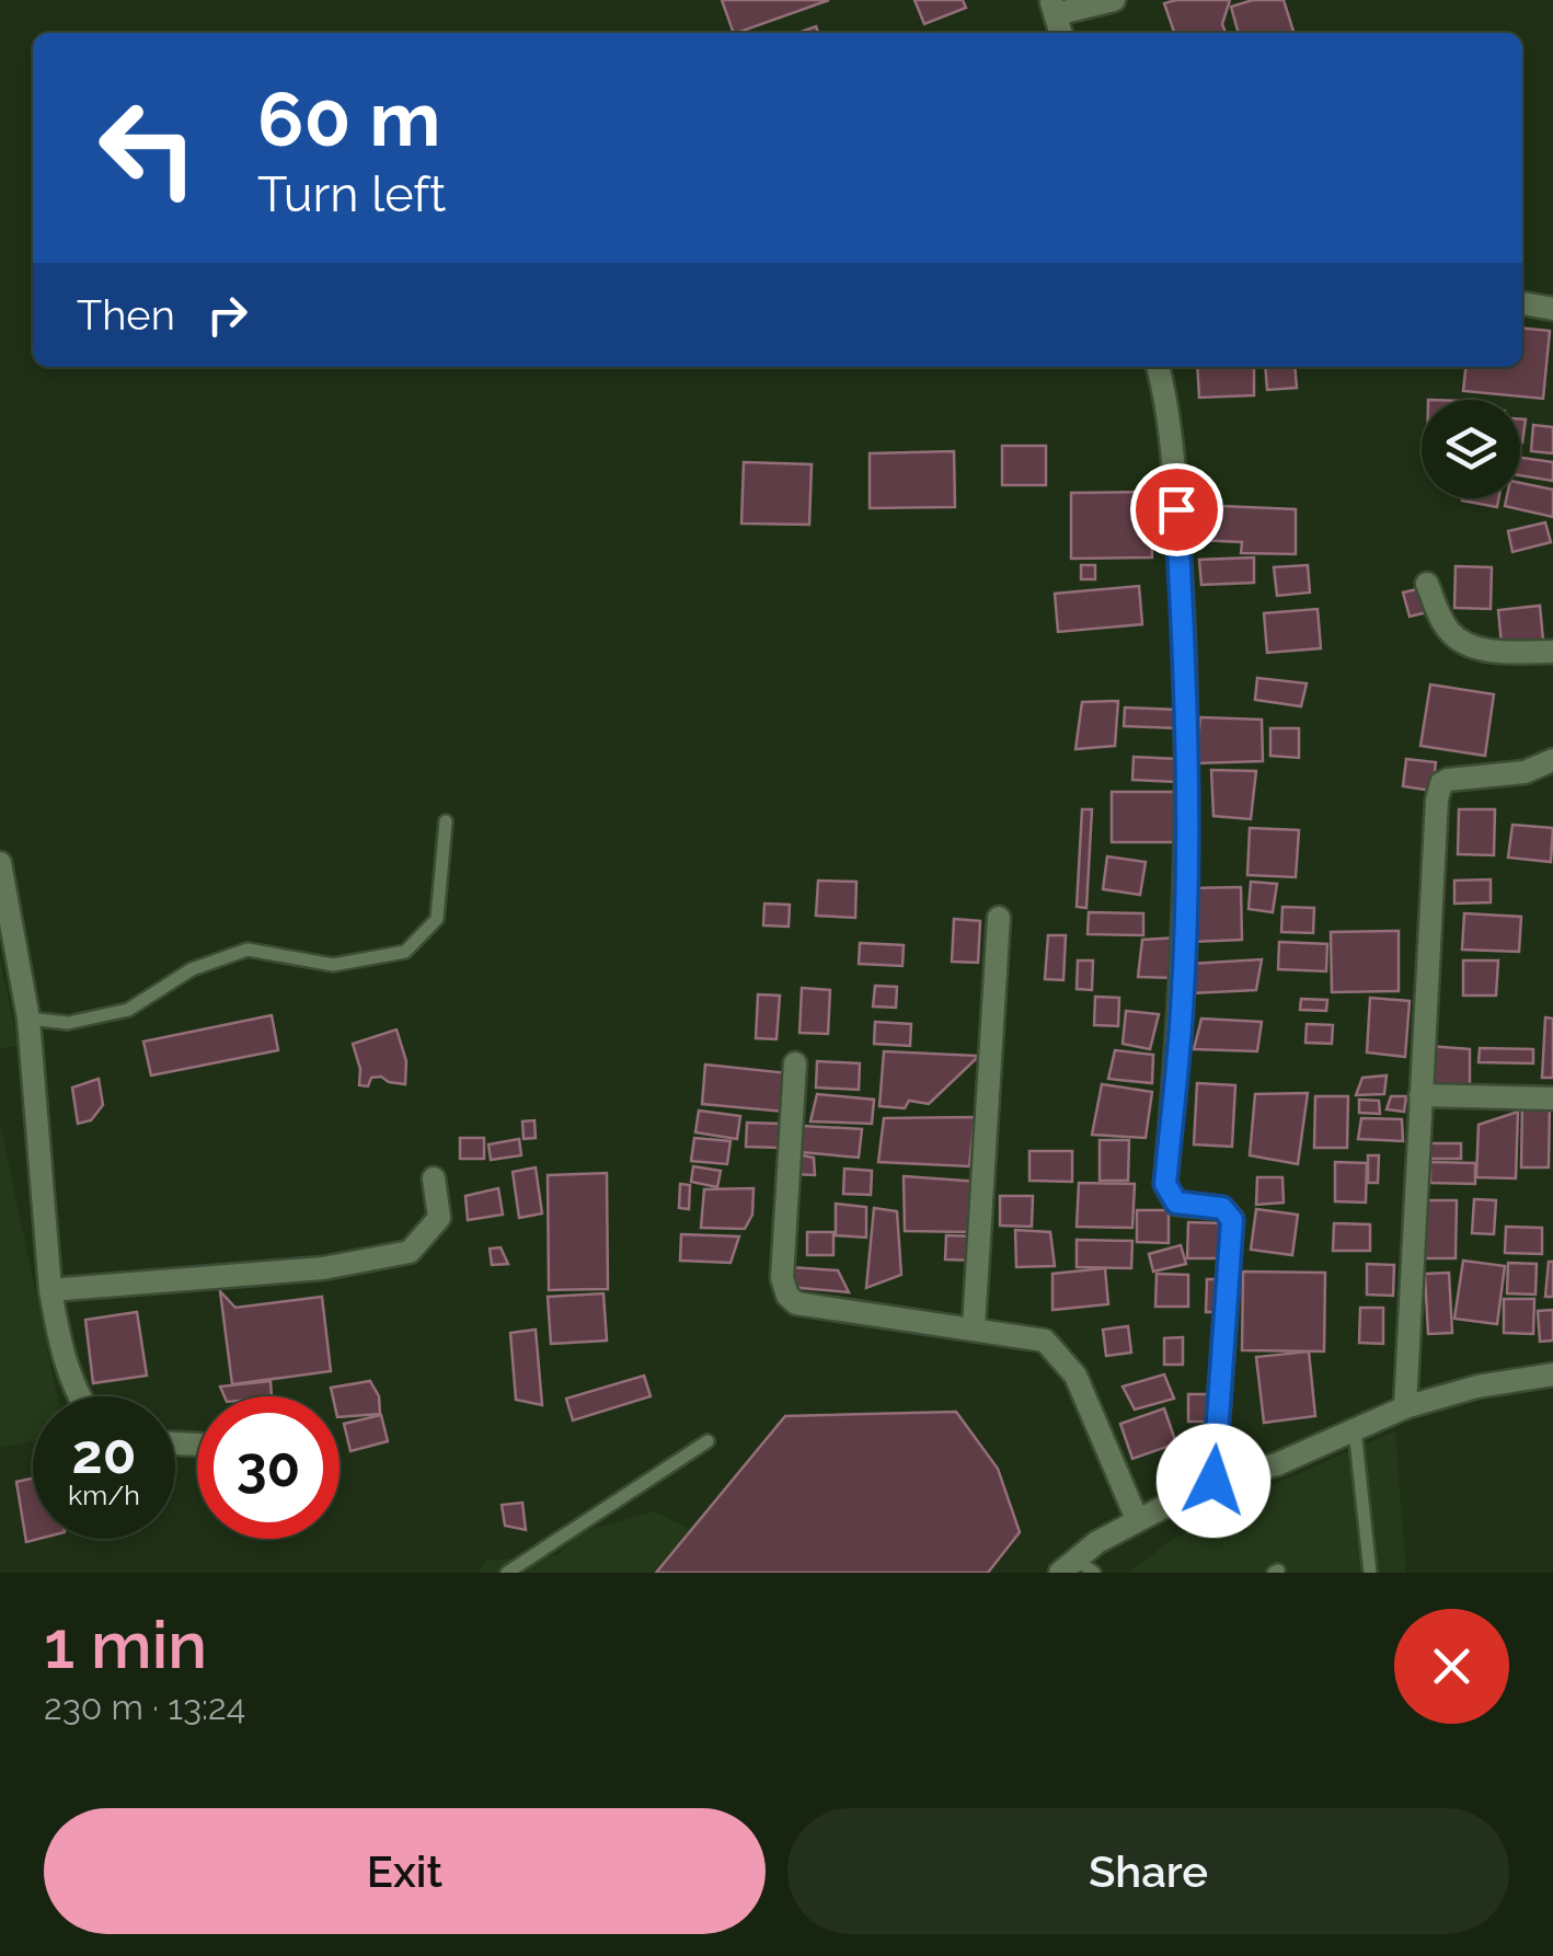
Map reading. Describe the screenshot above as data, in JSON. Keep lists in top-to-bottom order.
{
  "page": {
    "turn": ["60 m", "Turn left"],
    "then": "Then",
    "speed": "20 km/h",
    "limit": "30",
    "heading": ["1 min", "230 m · 13:24"],
    "buttons": ["Exit", "Share"]
  }
}
